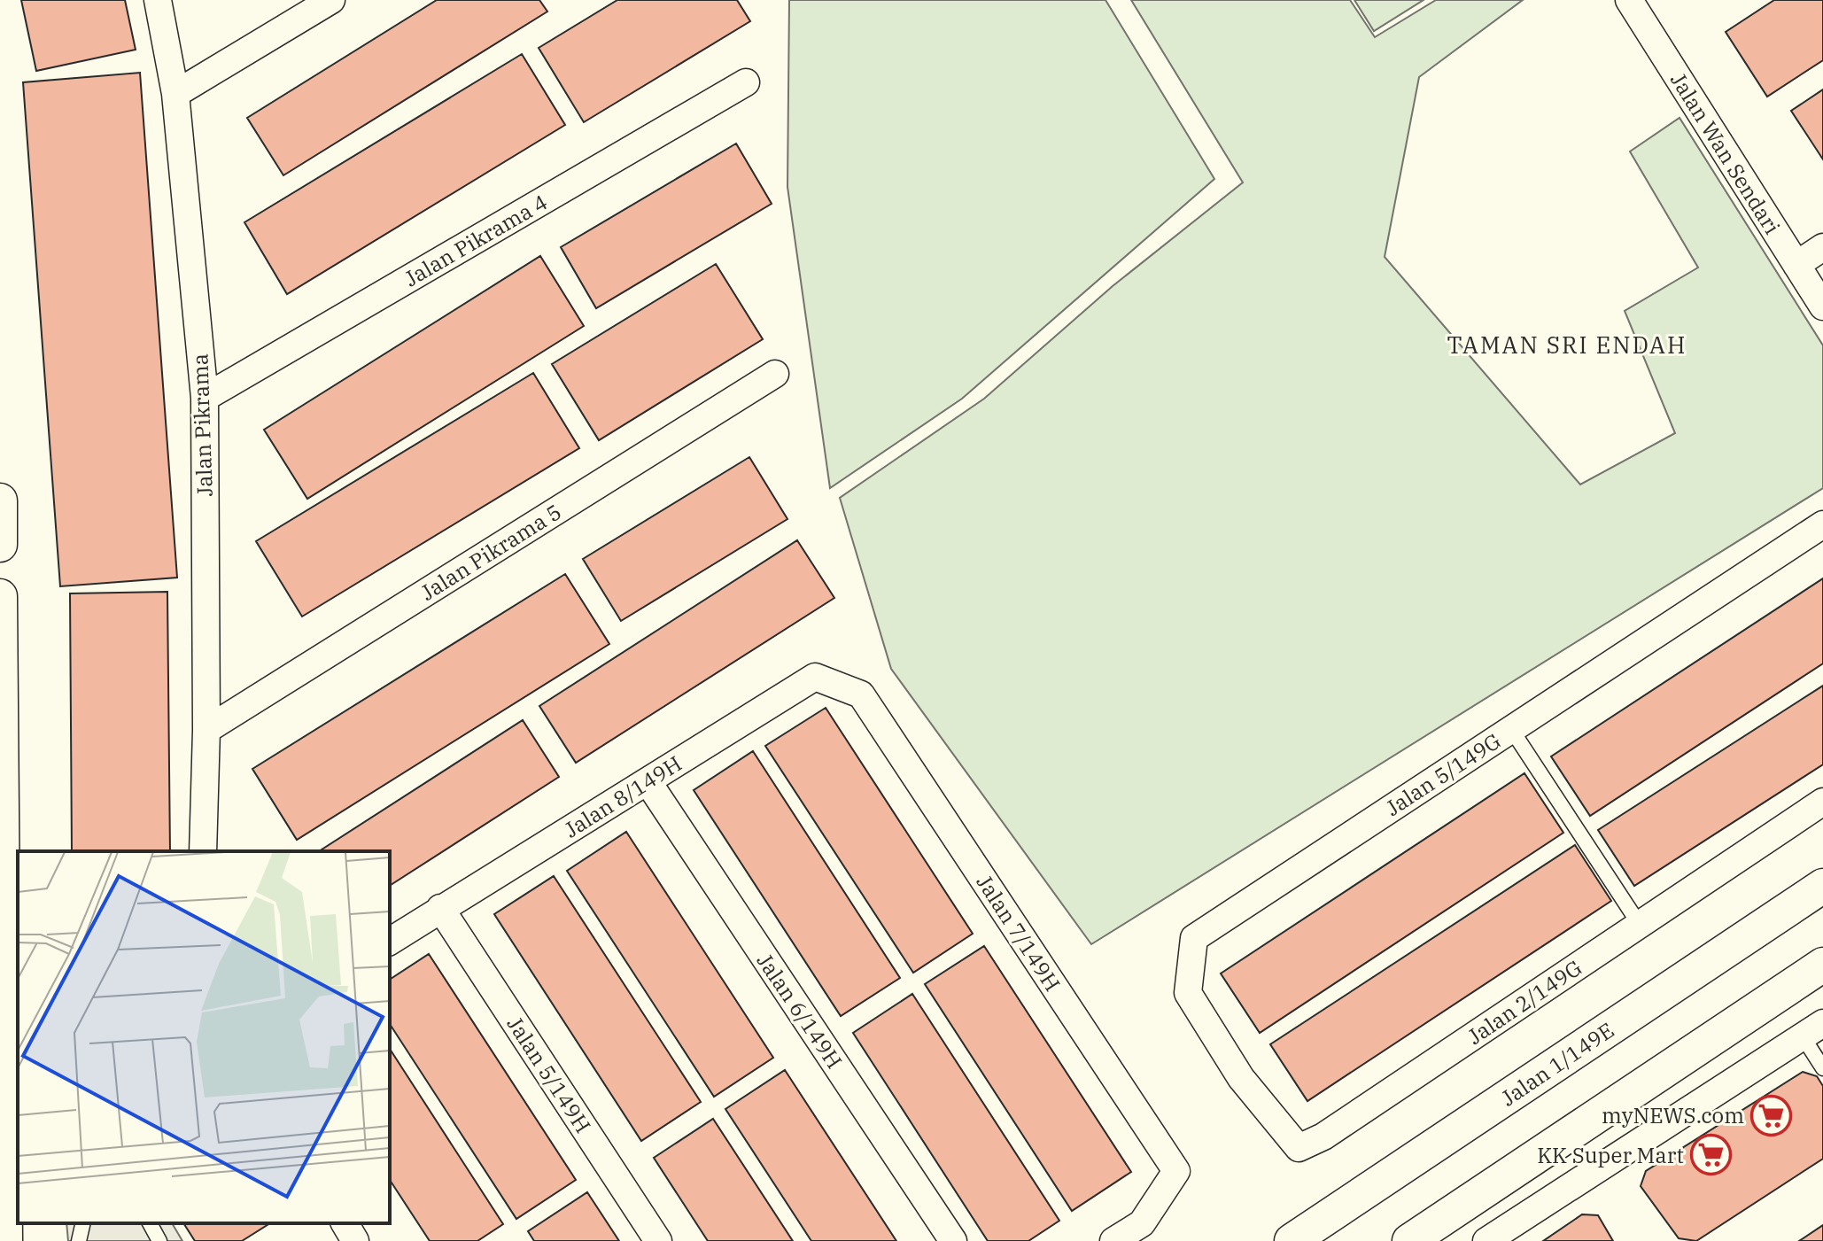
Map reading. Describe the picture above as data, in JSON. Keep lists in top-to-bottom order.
{
  "streets": {
    "street": [
      "Jalan Wan Sendari",
      "Jalan Pikrama 4",
      "Jalan Pikrama",
      "Jalan Pikrama 5",
      "Jalan 5/149G",
      "Jalan 8/149H",
      "Jalan 7/149H",
      "Jalan 2/149G",
      "Jalan 6/149H",
      "Jalan 1/149E",
      "Jalan 5/149H"
    ]
  },
  "crossings": [
    ["Jalan Pikrama 4", "Jalan Pikrama"],
    ["Jalan Pikrama", "Jalan Pikrama 5"],
    ["Jalan 5/149G", "Jalan 2/149G"],
    ["Jalan 8/149H", "Jalan 7/149H"],
    ["Jalan 8/149H", "Jalan 6/149H"],
    ["Jalan 8/149H", "Jalan 5/149H"]
  ],
  "districts": ["TAMAN SRI ENDAH"],
  "places": {
    "supermarket": ["myNEWS.com", "KK Super Mart"]
  }
}
